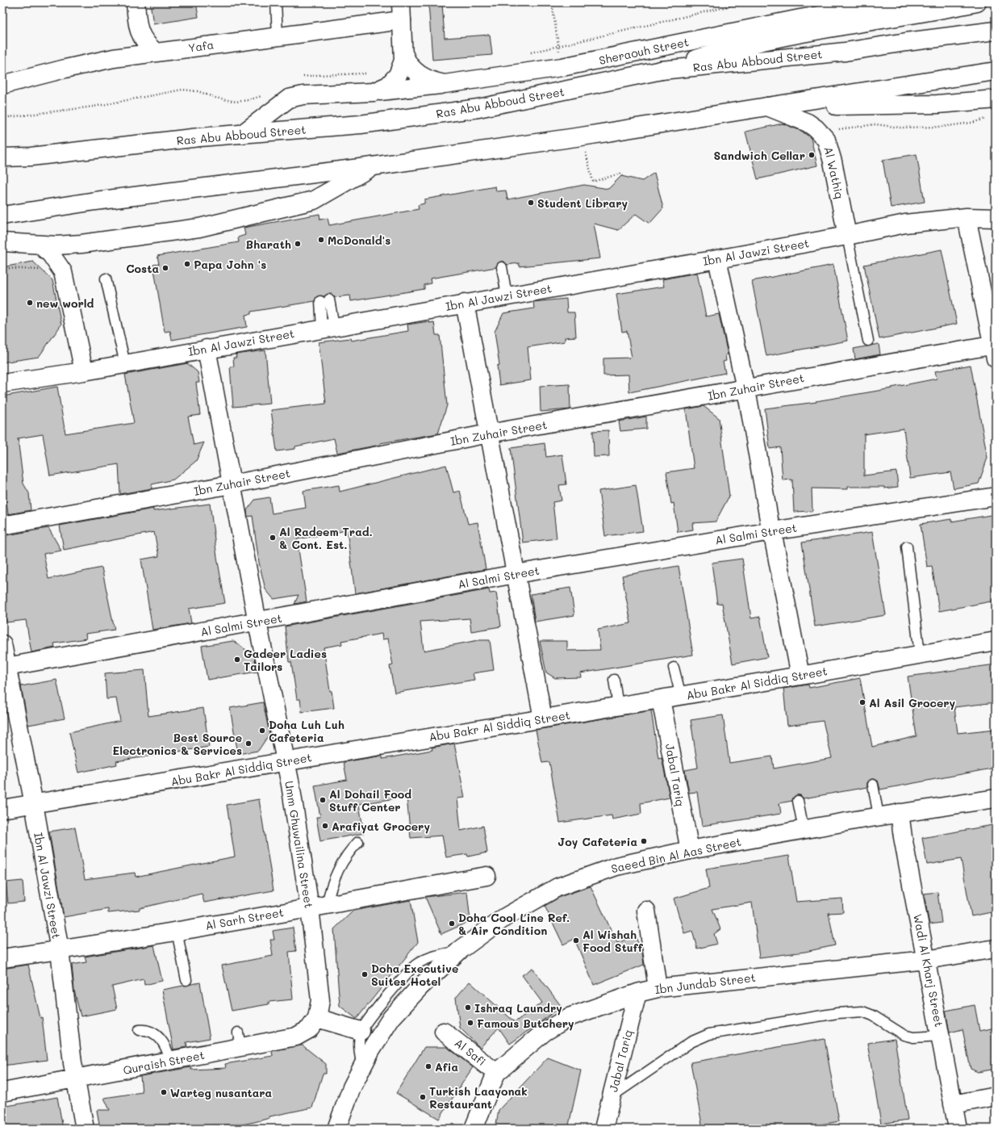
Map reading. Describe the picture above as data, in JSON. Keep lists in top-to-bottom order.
{
  "streets": {
    "main road": [
      "Yafa",
      "Sheraouh Street",
      "Ras Abu Abboud Street",
      "Al Wathiq",
      "Ibn Al Jawzi Street",
      "Ibn Zuhair Street",
      "Al Salmi Street",
      "Abu Bakr Al Siddiq Street",
      "Jabal Tariq",
      "Umm Ghuwailina Street",
      "Saeed Bin Al Aas Street",
      "Al Sarh Street",
      "Wadi Al Kharj Street",
      "Ibn Jundab Street",
      "Al Safi",
      "Quraish Street"
    ]
  },
  "crossings": [
    ["Yafa", "Sheraouh Street"],
    ["Sheraouh Street", "Ras Abu Abboud Street"],
    ["Al Wathiq", "Ibn Al Jawzi Street"],
    ["Ibn Al Jawzi Street", "Al Salmi Street"],
    ["Ibn Al Jawzi Street", "Abu Bakr Al Siddiq Street"],
    ["Ibn Al Jawzi Street", "Umm Ghuwailina Street"],
    ["Ibn Al Jawzi Street", "Al Sarh Street"],
    ["Ibn Al Jawzi Street", "Quraish Street"],
    ["Ibn Zuhair Street", "Umm Ghuwailina Street"],
    ["Al Salmi Street", "Umm Ghuwailina Street"],
    ["Abu Bakr Al Siddiq Street", "Jabal Tariq"],
    ["Abu Bakr Al Siddiq Street", "Umm Ghuwailina Street"],
    ["Jabal Tariq", "Saeed Bin Al Aas Street"],
    ["Jabal Tariq", "Ibn Jundab Street"],
    ["Umm Ghuwailina Street", "Al Sarh Street"],
    ["Umm Ghuwailina Street", "Quraish Street"],
    ["Saeed Bin Al Aas Street", "Wadi Al Kharj Street"],
    ["Wadi Al Kharj Street", "Ibn Jundab Street"],
    ["Ibn Jundab Street", "Al Safi"]
  ],
  "places": [
    "Sandwich Cellar",
    "Student Library",
    "McDonald's",
    "Bharath",
    "Papa John 's",
    "Costa",
    "new world",
    "Al Radeem Trad. & Cont. Est.",
    "Gadeer Ladies Tailors",
    "Al Asil Grocery",
    "Doha Luh Luh Cafeteria",
    "Best Source Electronics & Services",
    "Al Dohail Food Stuff Center",
    "Arafiyat Grocery",
    "Joy Cafeteria",
    "Doha Cool Line Ref. & Air Condition",
    "Al Wishah Food Stuff",
    "Doha Executive Suites Hotel",
    "Ishraq Laundry",
    "Famous Butchery",
    "Afia",
    "Warteg nusantara",
    "Turkish Laayonak Restaurant"
  ]
}
